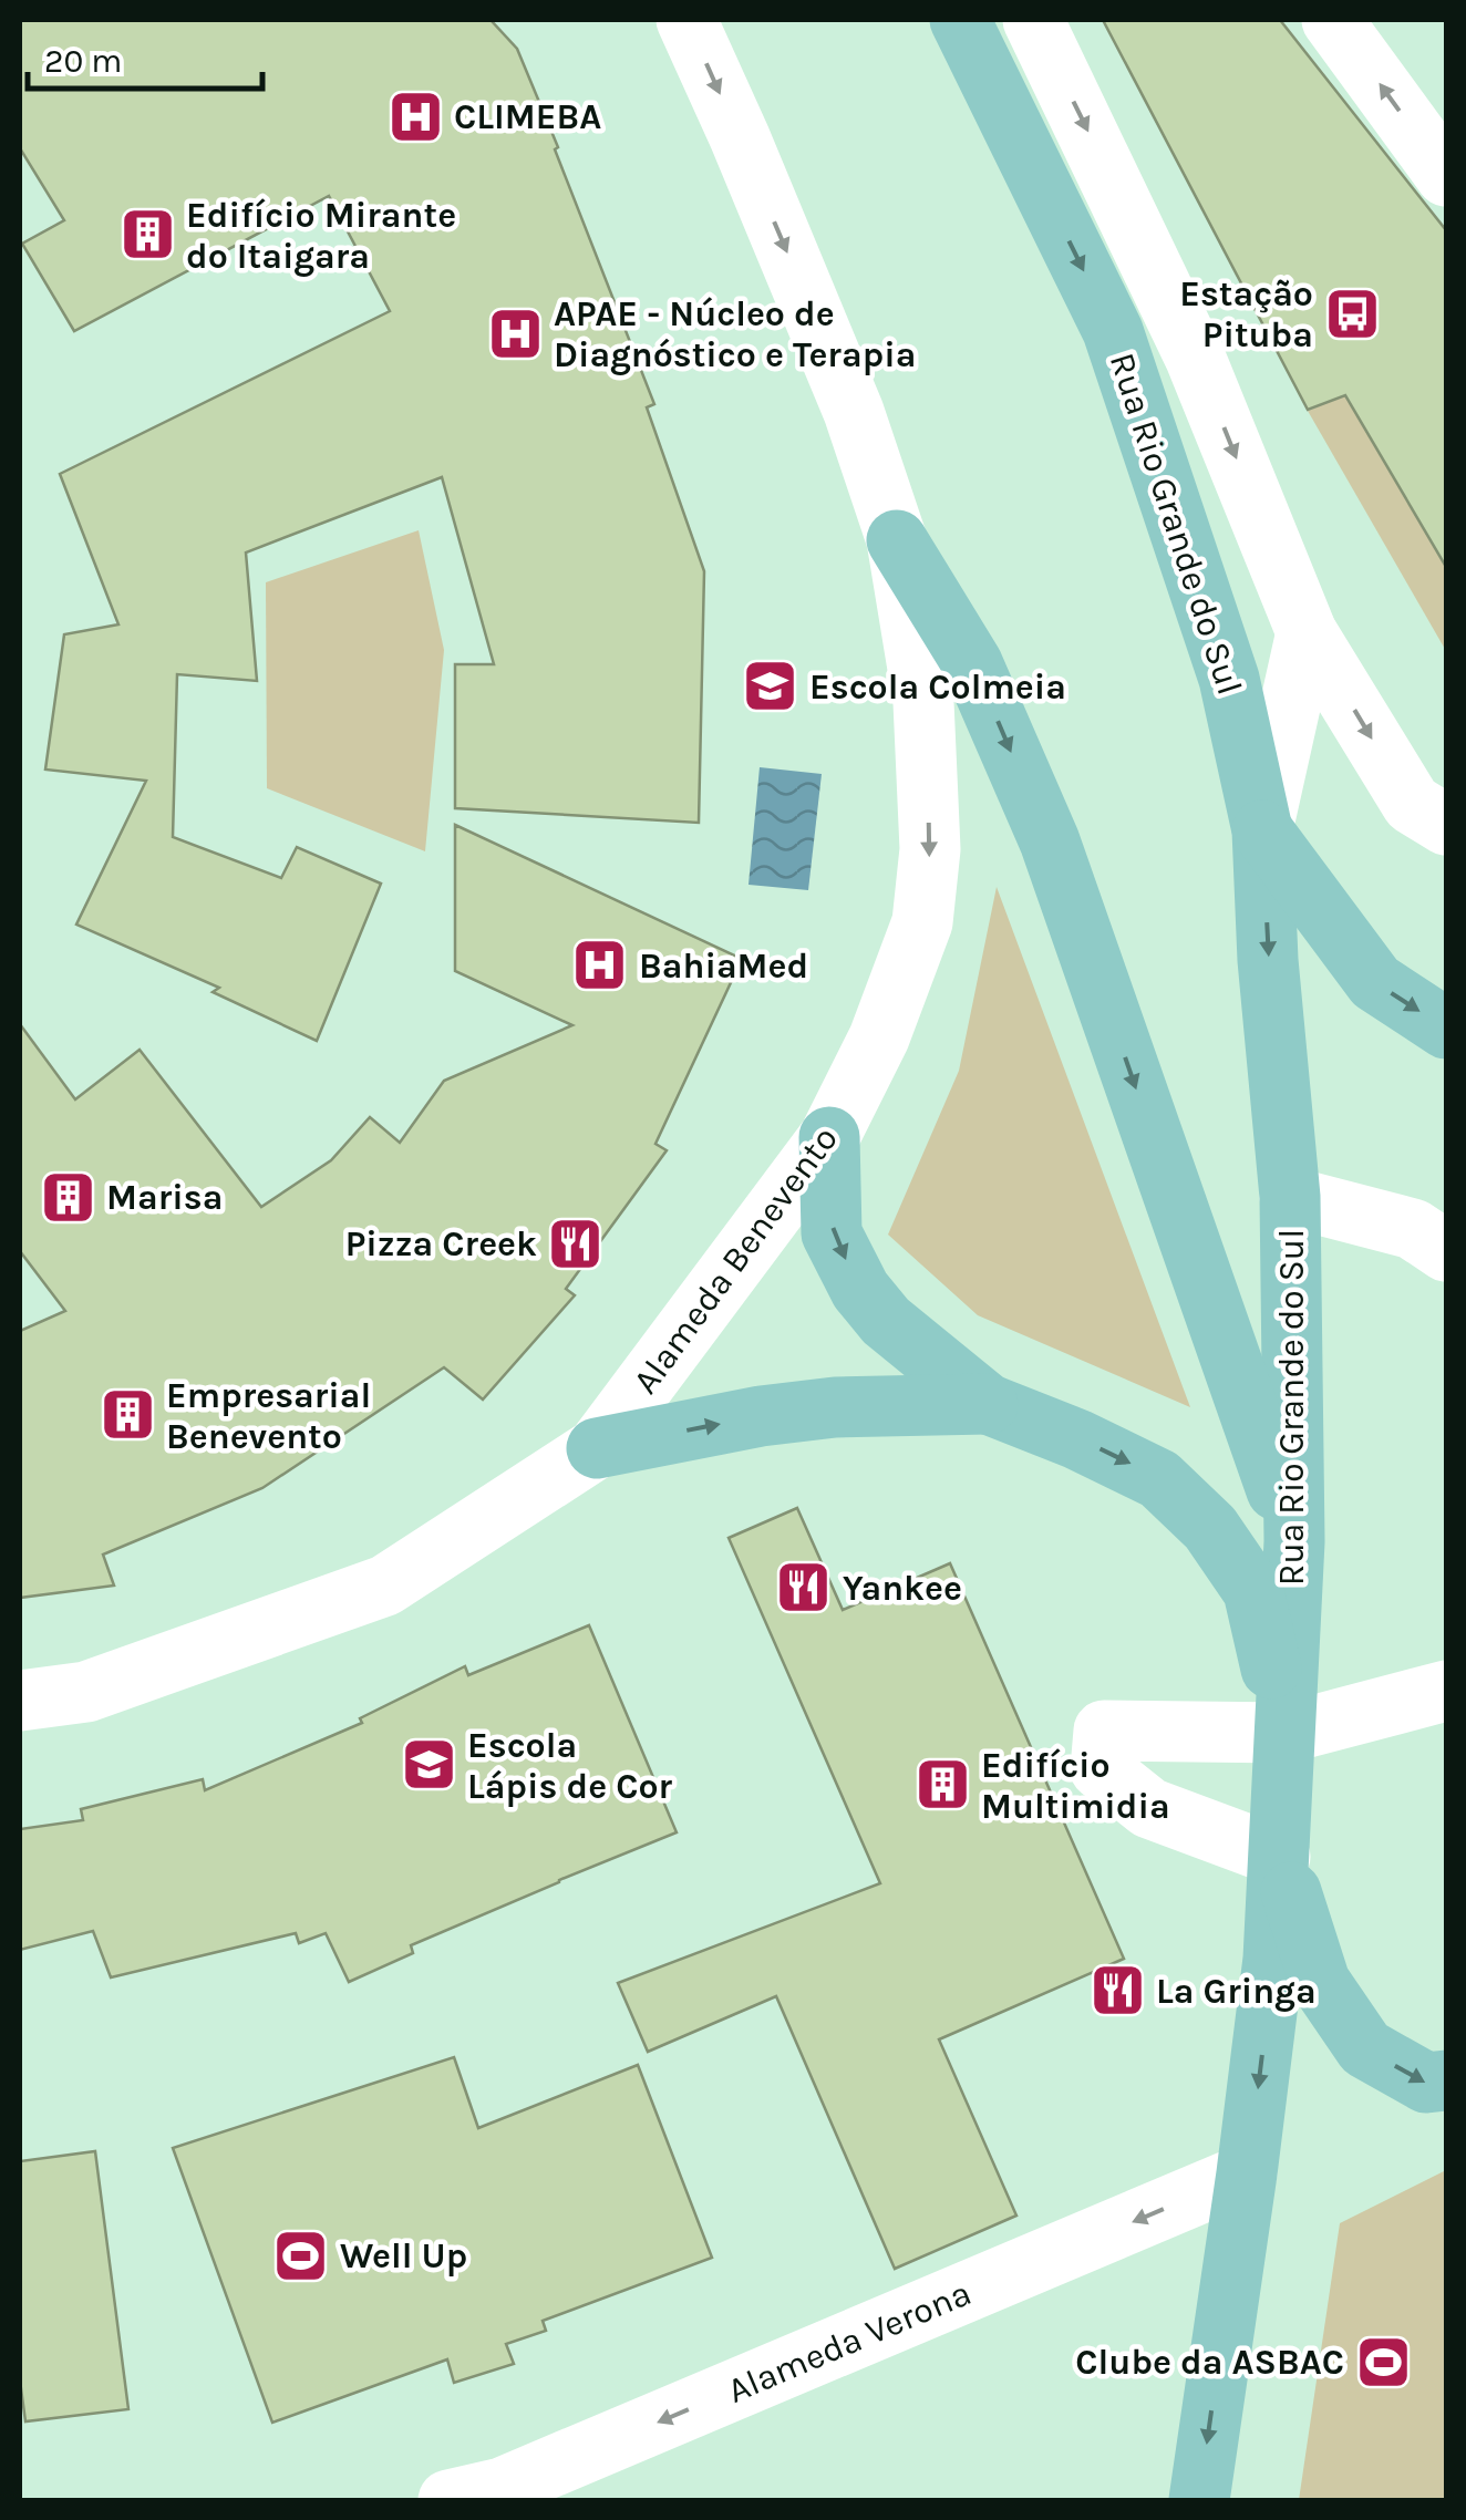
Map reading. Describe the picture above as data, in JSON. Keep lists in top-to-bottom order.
{
  "streets": {
    "main road": ["Rua Rio Grande do Sul"],
    "street": ["Alameda Benevento", "Alameda Verona"]
  },
  "crossings": [
    ["Rua Rio Grande do Sul", "Alameda Verona"]
  ],
  "one_way": ["Alameda Verona"],
  "places": {
    "hospital": ["CLIMEBA", "APAE - Núcleo de Diagnóstico e Terapia", "BahiaMed"],
    "building": [
      "Edifício Mirante do Itaigara",
      "Marisa",
      "Empresarial Benevento",
      "Edifício Multimidia"
    ],
    "bus stop": ["Estação Pituba"],
    "school or university": ["Escola Colmeia", "Escola Lápis de Cor"],
    "restaurant": ["Pizza Creek", "Yankee", "La Gringa"],
    "sports": ["Well Up", "Clube da ASBAC"]
  },
  "scale_bar": "20 m"
}
